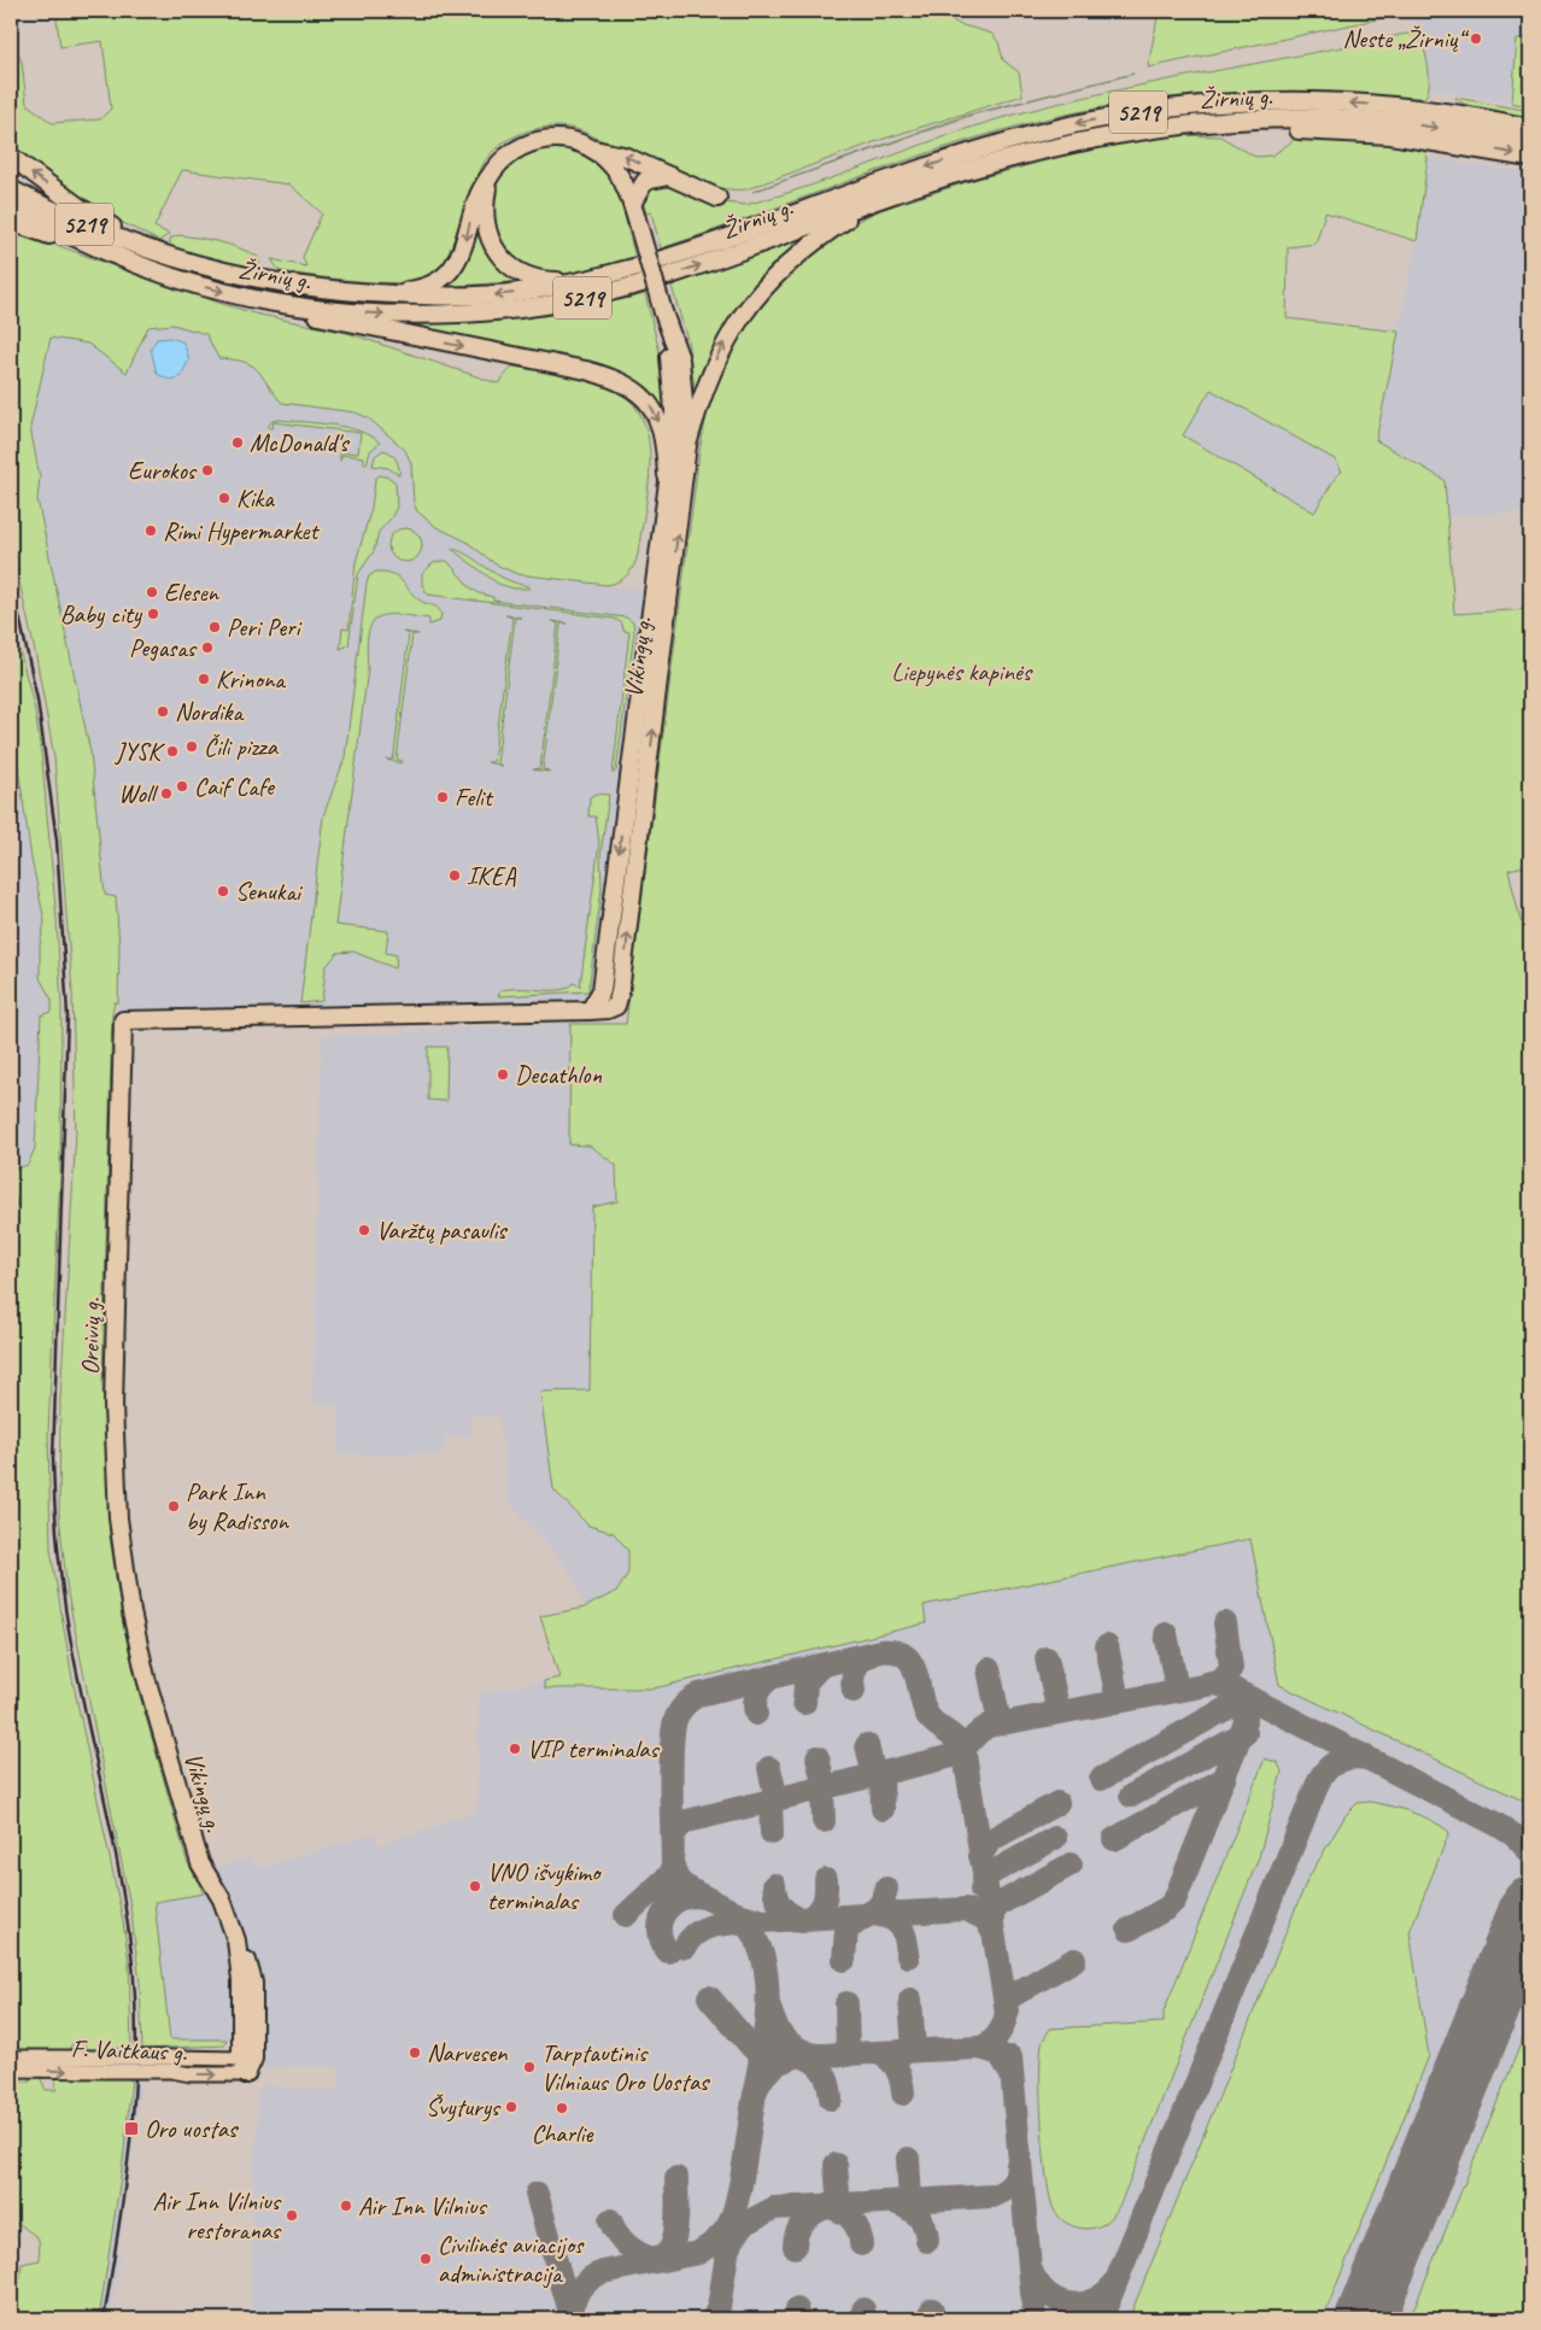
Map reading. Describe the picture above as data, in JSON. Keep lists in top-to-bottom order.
{
  "streets": {
    "main road": [
      "Žirnių g.",
      "5219",
      "Vikingų g.",
      "Oreivių g.",
      "F. Vaitkaus g."
    ]
  },
  "crossings": [
    ["Žirnių g.", "5219"],
    ["Vikingų g.", "Oreivių g."],
    ["Vikingų g.", "F. Vaitkaus g."]
  ],
  "parks": ["Liepynės kapinės"],
  "places": {
    "other": [
      "Neste „Žirnių“",
      "McDonald's",
      "Eurokos",
      "Kika",
      "Rimi Hypermarket",
      "Elesen",
      "Baby city",
      "Peri Peri",
      "Pegasas",
      "Krinona",
      "Nordika",
      "Čili pizza",
      "JYSK",
      "Caif Cafe",
      "Woll",
      "Felit",
      "IKEA",
      "Senukai",
      "Decathlon",
      "Varžtų pasaulis",
      "Park Inn by Radisson",
      "VIP terminalas",
      "VNO išvykimo terminalas",
      "Narvesen",
      "Tarptautinis Vilniaus Oro Uostas",
      "Švyturys",
      "Charlie",
      "Air Inn Vilnius",
      "Air Inn Vilnius restoranas",
      "Civilinės aviacijos administracija"
    ],
    "transit": ["Oro uostas"]
  }
}
